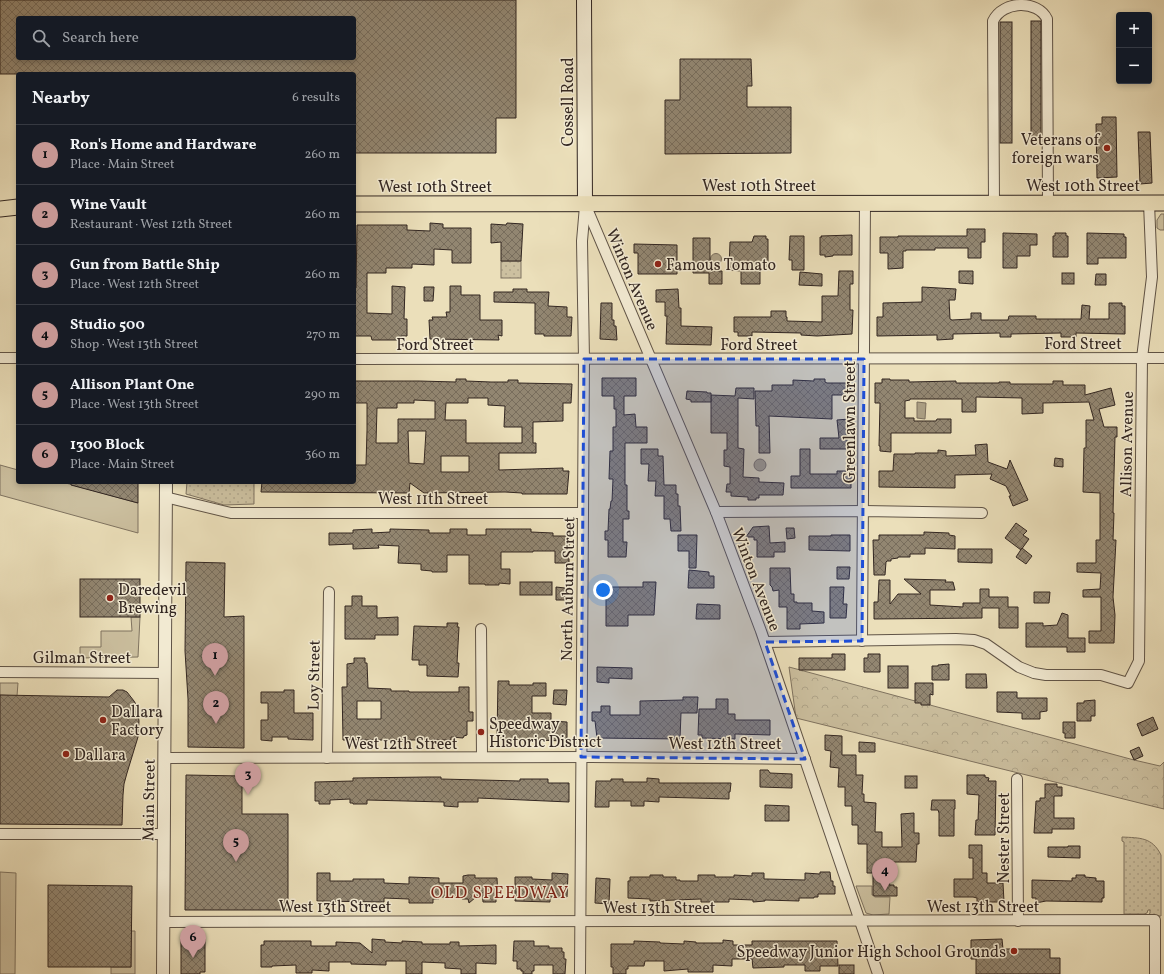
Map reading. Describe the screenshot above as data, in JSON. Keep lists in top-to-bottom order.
{
  "streets": {
    "main road": ["Cossell Road", "West 10th Street"],
    "street": [
      "Winton Avenue",
      "Ford Street",
      "Greenlawn Street",
      "Allison Avenue",
      "West 11th Street",
      "North Auburn Street",
      "Gilman Street",
      "Loy Street",
      "West 12th Street",
      "Main Street",
      "Nester Street",
      "West 13th Street"
    ]
  },
  "crossings": [
    ["Cossell Road", "West 10th Street"],
    ["Cossell Road", "Winton Avenue"],
    ["Cossell Road", "North Auburn Street"],
    ["West 10th Street", "Winton Avenue"],
    ["West 10th Street", "Greenlawn Street"],
    ["West 10th Street", "Allison Avenue"],
    ["West 10th Street", "North Auburn Street"],
    ["Winton Avenue", "Ford Street"],
    ["Winton Avenue", "North Auburn Street"],
    ["Winton Avenue", "West 12th Street"],
    ["Winton Avenue", "West 13th Street"],
    ["Ford Street", "Greenlawn Street"],
    ["Ford Street", "Allison Avenue"],
    ["Ford Street", "North Auburn Street"],
    ["Greenlawn Street", "Allison Avenue"],
    ["West 11th Street", "North Auburn Street"],
    ["West 11th Street", "Main Street"],
    ["North Auburn Street", "West 12th Street"],
    ["North Auburn Street", "West 13th Street"],
    ["Gilman Street", "Main Street"],
    ["Loy Street", "West 12th Street"],
    ["West 12th Street", "Main Street"],
    ["Main Street", "West 13th Street"],
    ["Nester Street", "West 13th Street"]
  ],
  "districts": ["OLD SPEEDWAY"],
  "places": [
    "Veterans of foreign wars",
    "Famous Tomato",
    "Daredevil Brewing",
    "Dallara Factory",
    "Speedway Historic District",
    "Dallara",
    "Speedway Junior High School Grounds"
  ],
  "page": {
    "map_buttons": ["+", "−"],
    "search": "Search here",
    "heading": ["Nearby", "6 results"],
    "list": [
      {
        "mark": "1",
        "name": "Ron's Home and Hardware",
        "note": "Place · Main Street",
        "value": "260 m"
      },
      {
        "mark": "2",
        "name": "Wine Vault",
        "note": "Restaurant · West 12th Street",
        "value": "260 m"
      },
      {
        "mark": "3",
        "name": "Gun from Battle Ship",
        "note": "Place · West 12th Street",
        "value": "260 m"
      },
      {
        "mark": "4",
        "name": "Studio 500",
        "note": "Shop · West 13th Street",
        "value": "270 m"
      },
      {
        "mark": "5",
        "name": "Allison Plant One",
        "note": "Place · West 13th Street",
        "value": "290 m"
      },
      {
        "mark": "6",
        "name": "1300 Block",
        "note": "Place · Main Street",
        "value": "360 m"
      }
    ],
    "pins": [
      "1",
      "2",
      "3",
      "5",
      "4",
      "6"
    ]
  }
}
